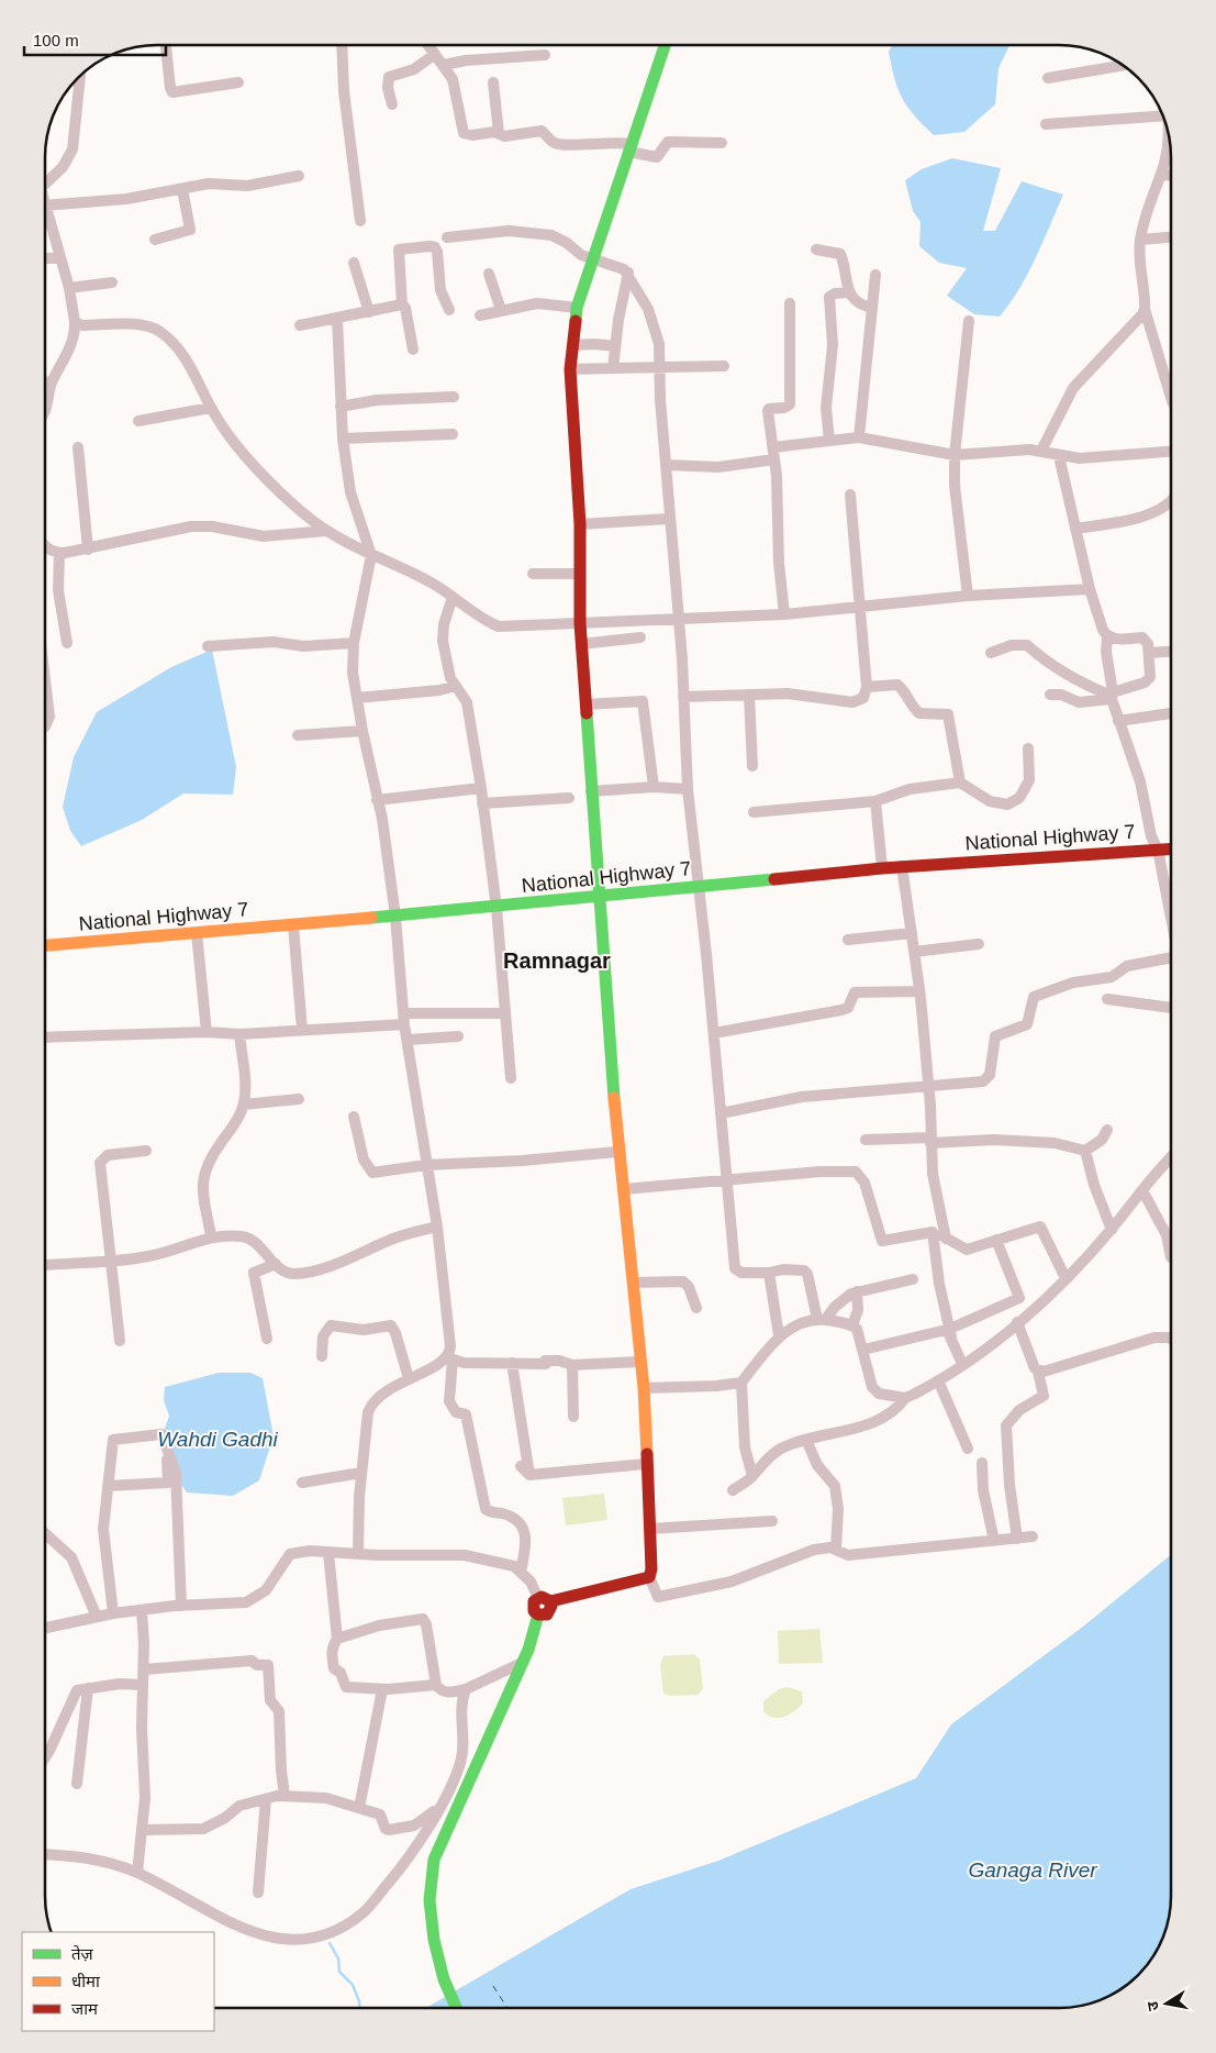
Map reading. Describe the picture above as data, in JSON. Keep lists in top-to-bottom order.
{
  "streets": {
    "main road": ["National Highway 7"]
  },
  "districts": ["Ramnagar"],
  "water": ["Wahdi Gadhi", "Ganaga River"],
  "legend": ["तेज़", "धीमा", "जाम"],
  "scale_bar": "100 m",
  "north": "left"
}
